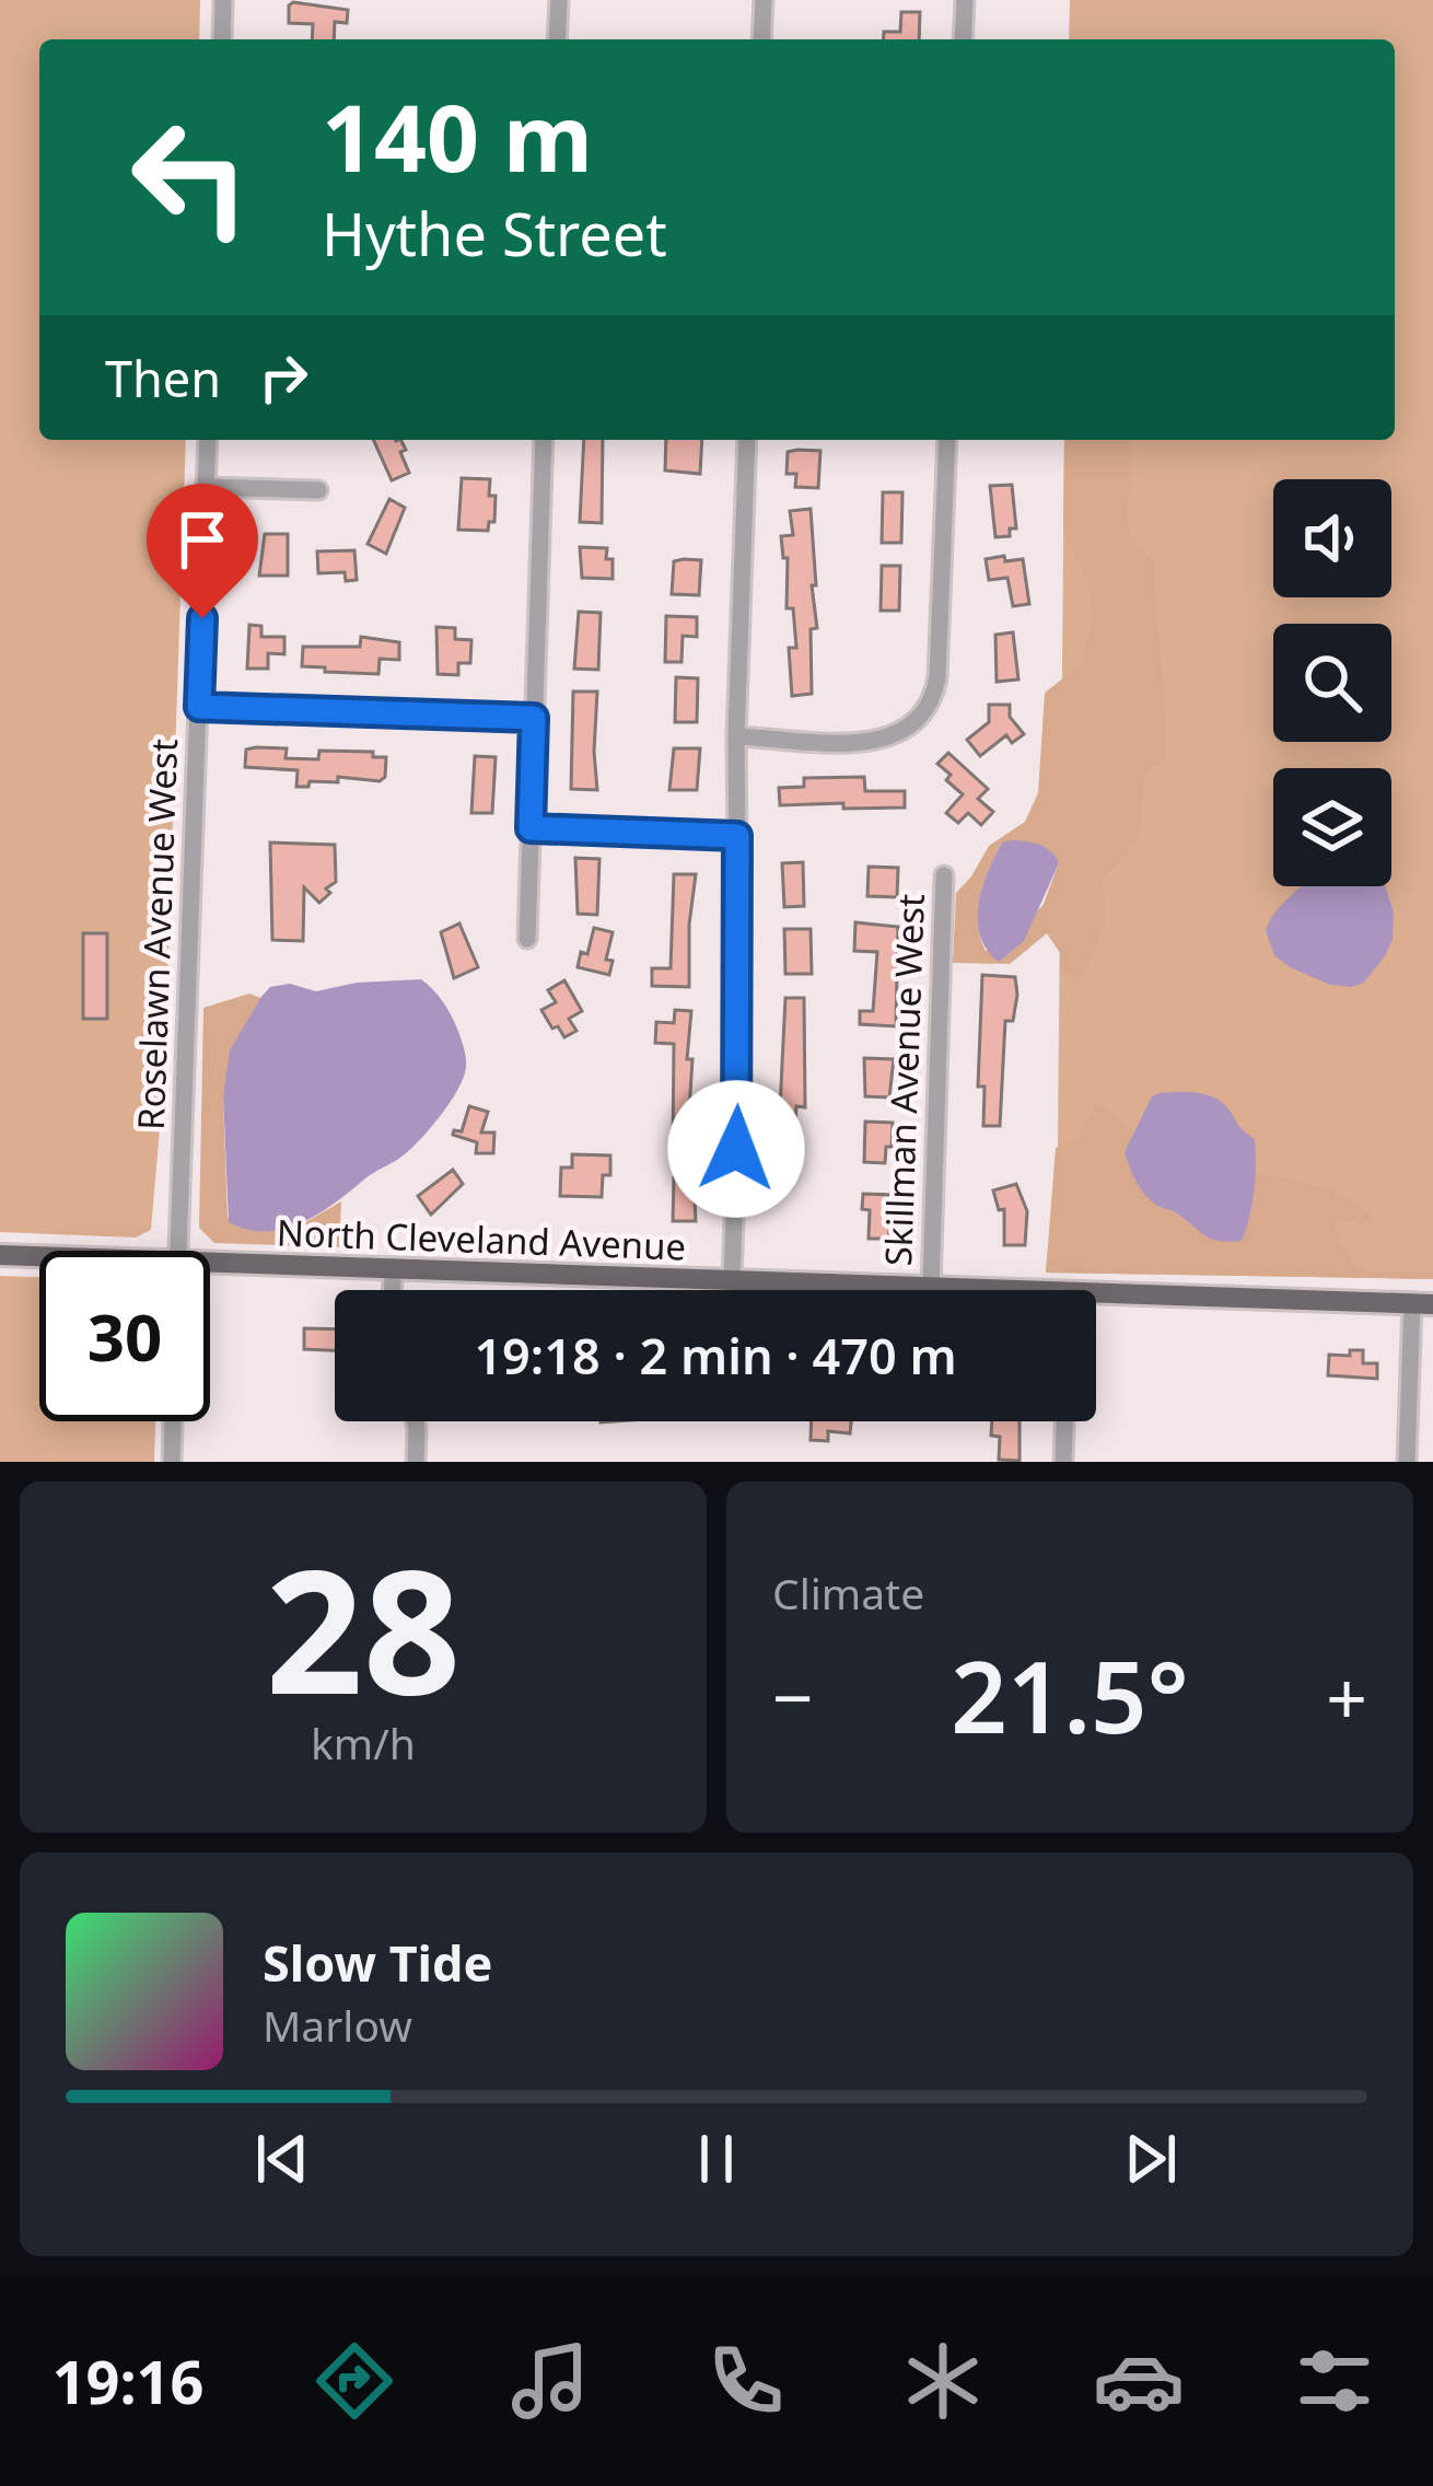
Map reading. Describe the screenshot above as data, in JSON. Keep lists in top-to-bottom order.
{
  "streets": {
    "main road": ["North Cleveland Avenue"],
    "street": ["Roselawn Avenue West", "Skillman Avenue West"]
  },
  "crossings": [
    ["Skillman Avenue West", "North Cleveland Avenue"]
  ],
  "page": {
    "turn": ["140 m", "Hythe Street"],
    "then": "Then",
    "limit": "30",
    "trip": "19:18 · 2 min · 470 m",
    "tile": [
      ["28", "km/h"],
      "Climate"
    ],
    "heat": ["−", "21.5°", "+"],
    "song": ["Slow Tide", "Marlow"],
    "tabs": "19:16"
  }
}
